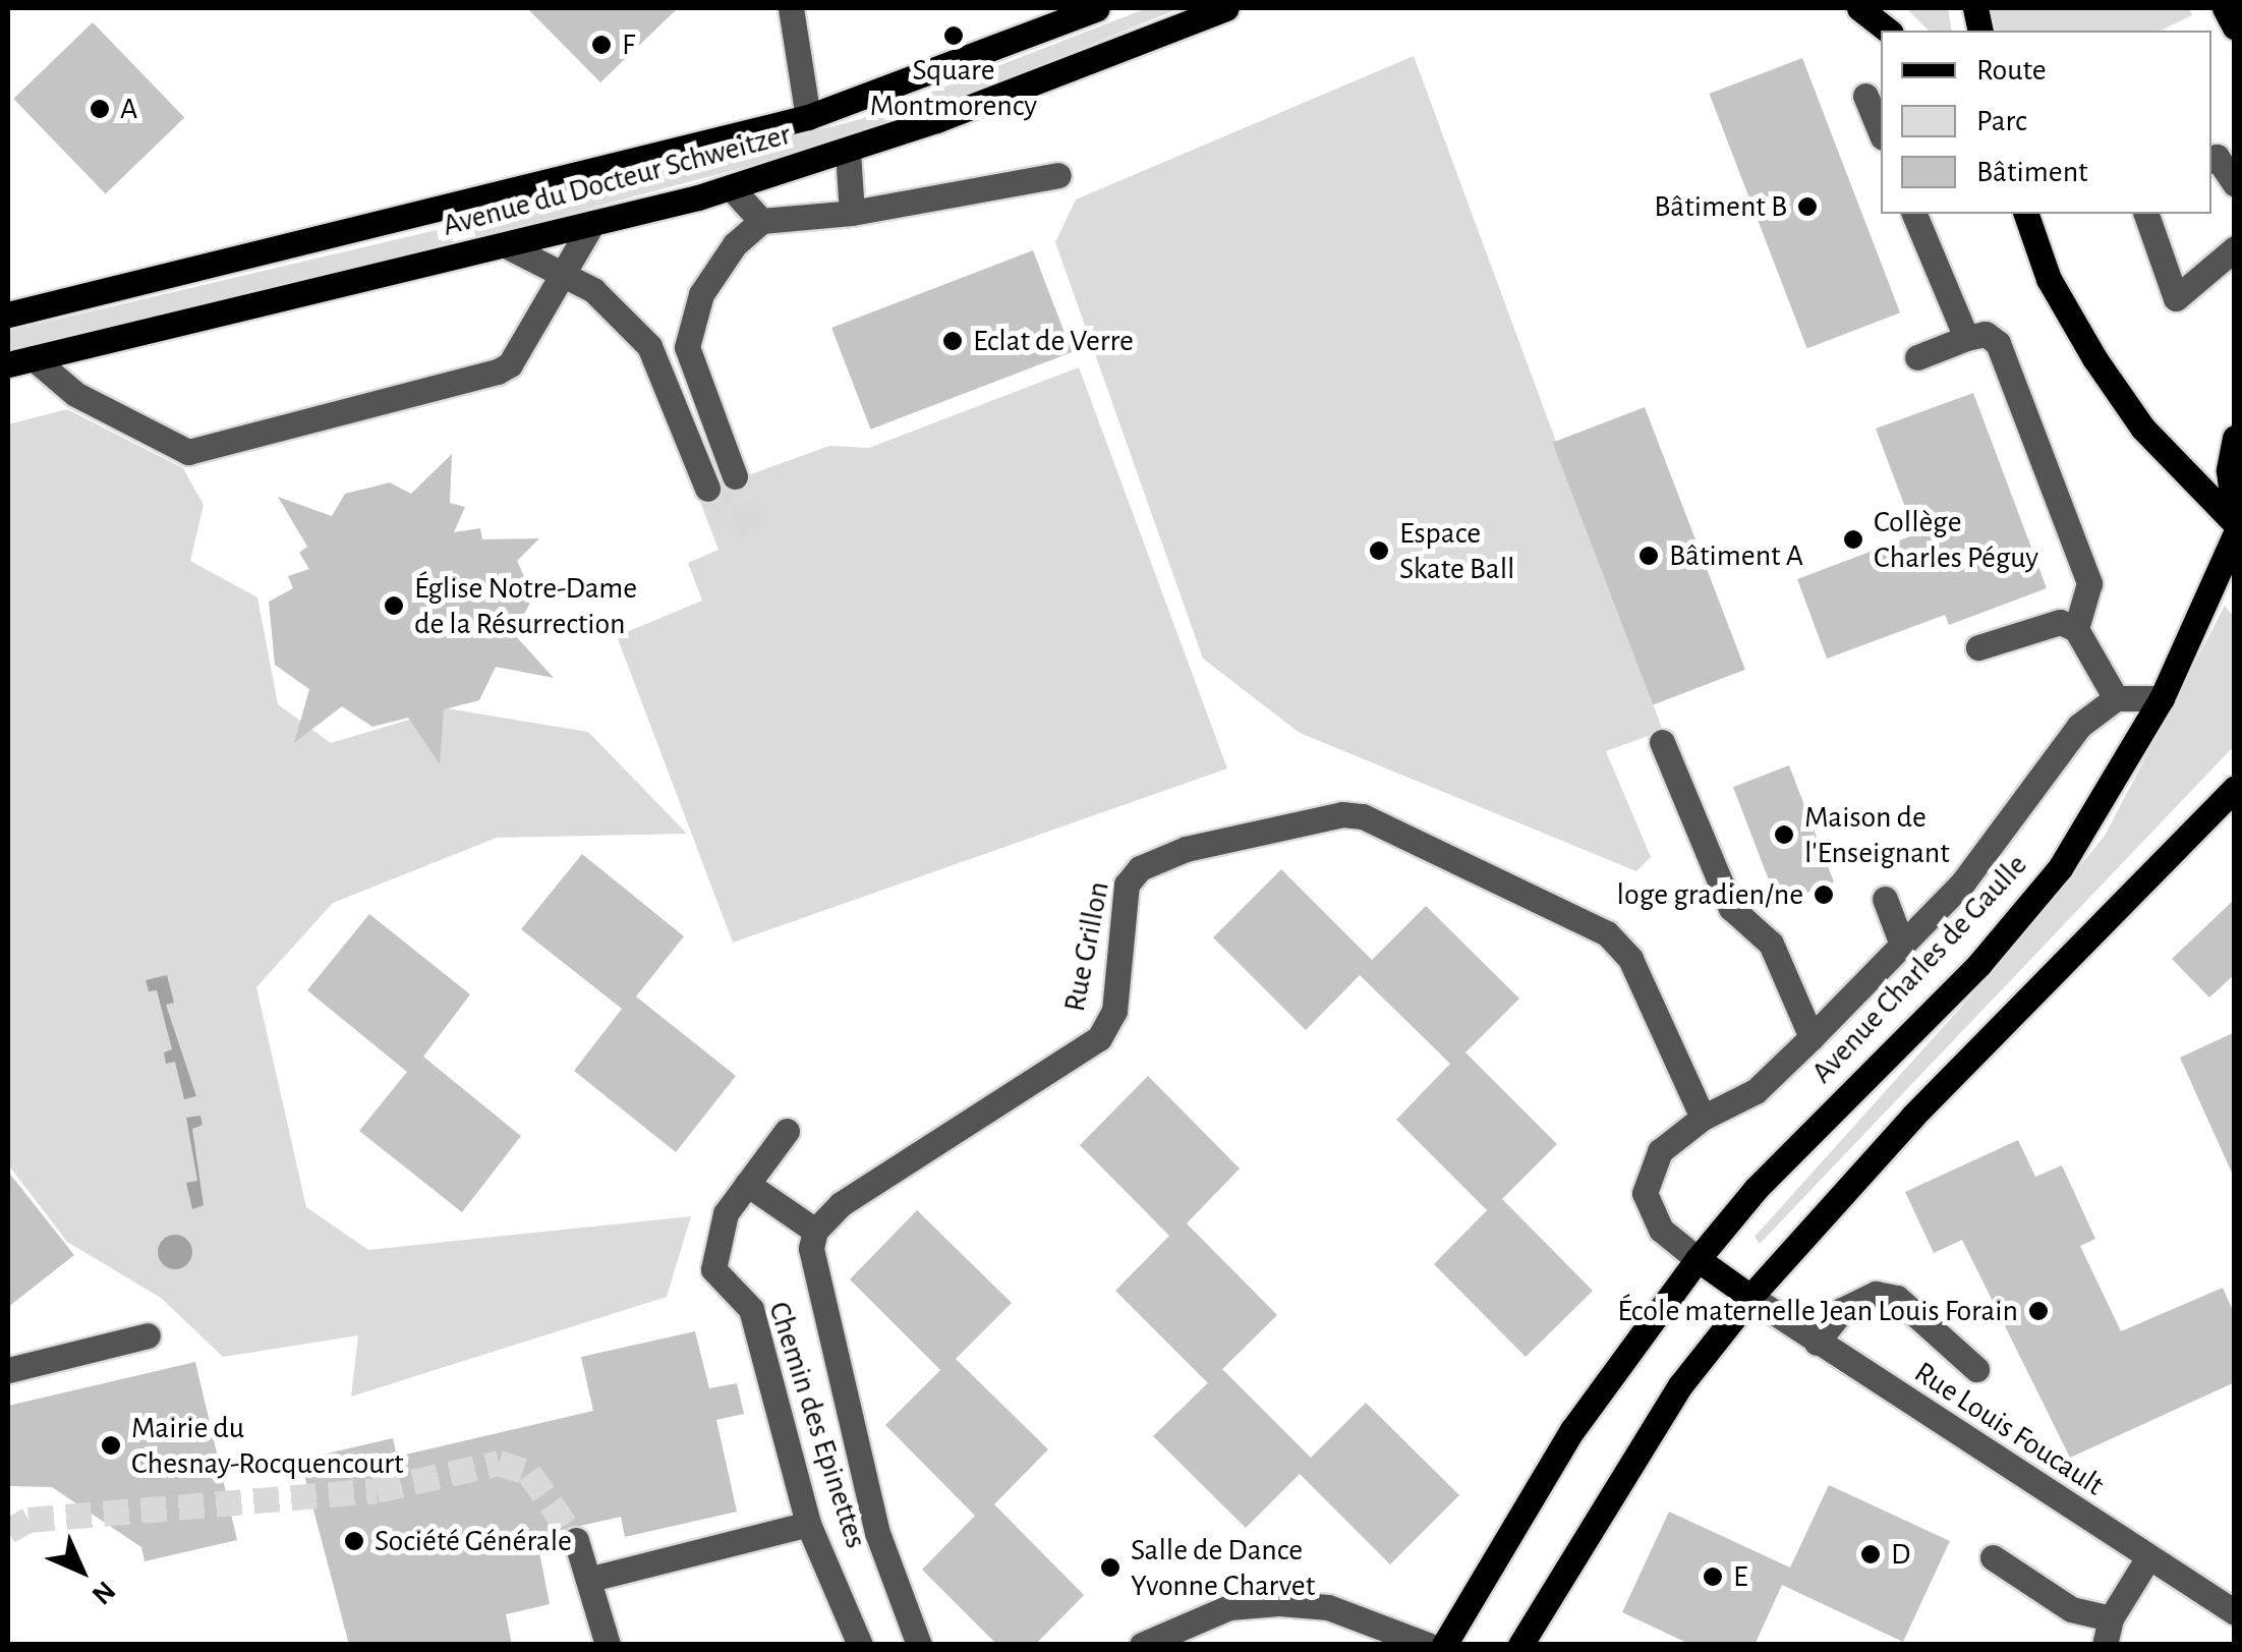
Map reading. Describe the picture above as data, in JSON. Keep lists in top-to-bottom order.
{
  "streets": {
    "main road": ["Avenue du Docteur Schweitzer", "Avenue Charles de Gaulle"],
    "street": ["Rue Grillon", "Chemin des Epinettes", "Rue Louis Foucault"]
  },
  "places": [
    "Square Montmorency",
    "F",
    "A",
    "Bâtiment B",
    "Eclat de Verre",
    "Collège Charles Péguy",
    "Espace Skate Ball",
    "Bâtiment A",
    "Église Notre-Dame de la Résurrection",
    "Maison de l'Enseignant",
    "loge gradien/ne",
    "École maternelle Jean Louis Forain",
    "Mairie du Chesnay-Rocquencourt",
    "Société Générale",
    "D",
    "Salle de Dance Yvonne Charvet",
    "E"
  ],
  "legend": ["Route", "Parc", "Bâtiment"],
  "north": "bottom right"
}
